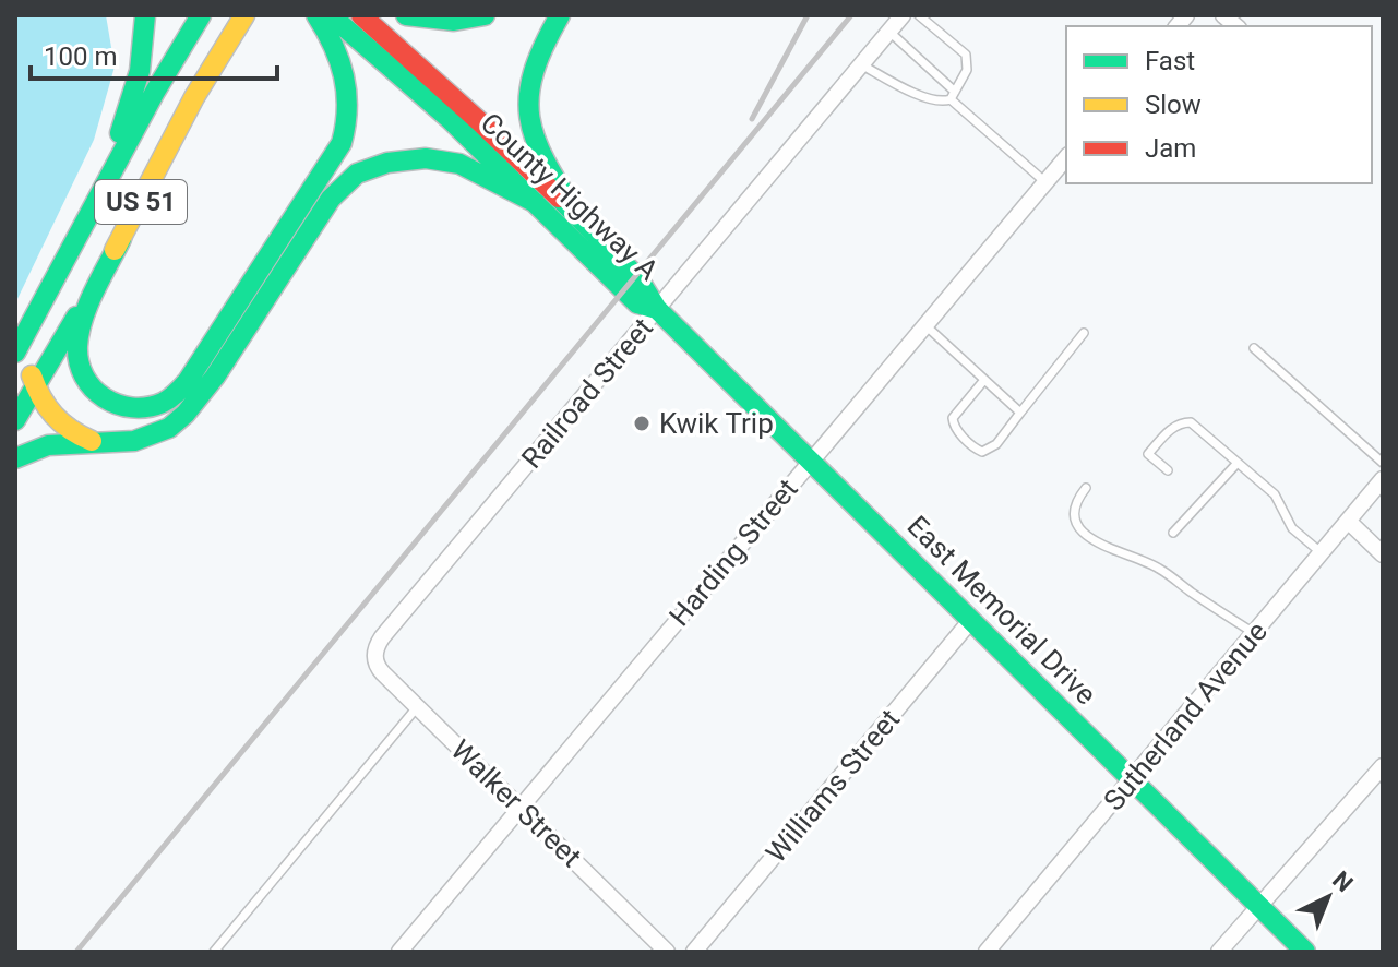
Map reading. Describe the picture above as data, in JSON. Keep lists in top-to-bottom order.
{
  "streets": {
    "main road": ["County Highway A", "US 51", "East Memorial Drive"],
    "street": [
      "Railroad Street",
      "Harding Street",
      "Sutherland Avenue",
      "Williams Street",
      "Walker Street"
    ]
  },
  "crossings": [
    ["County Highway A", "Railroad Street"],
    ["County Highway A", "East Memorial Drive"],
    ["Railroad Street", "East Memorial Drive"],
    ["Railroad Street", "Walker Street"],
    ["Harding Street", "East Memorial Drive"],
    ["Harding Street", "Walker Street"],
    ["East Memorial Drive", "Sutherland Avenue"],
    ["East Memorial Drive", "Williams Street"]
  ],
  "places": ["Kwik Trip"],
  "legend": ["Fast", "Slow", "Jam"],
  "scale_bar": "100 m",
  "north": "top right"
}
